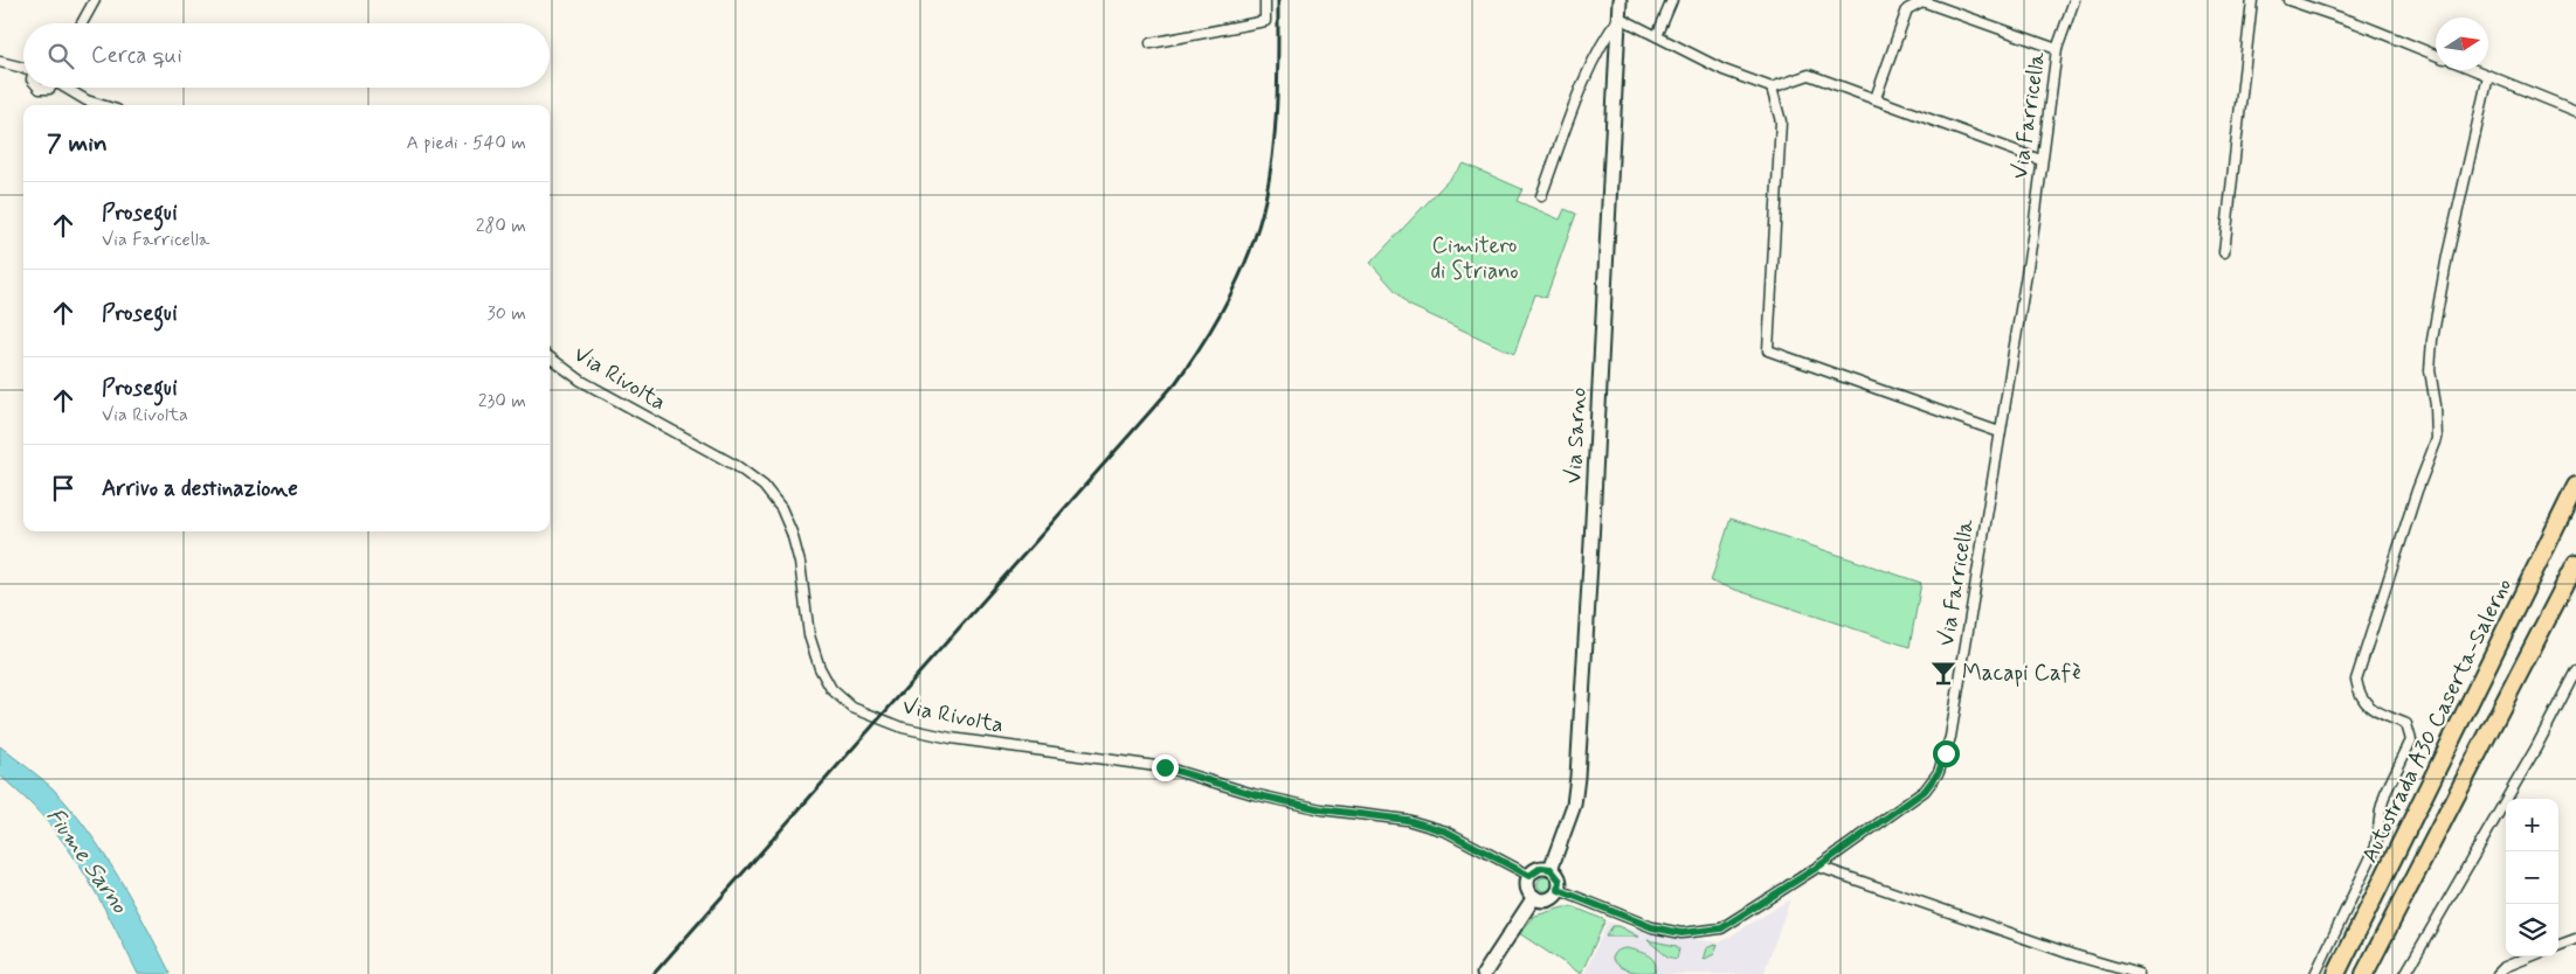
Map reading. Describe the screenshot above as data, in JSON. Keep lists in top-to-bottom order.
{
  "streets": {
    "highway": ["Autostrada A30 Caserta-Salerno"],
    "main road": ["Via Sarno"],
    "street": ["Via Farricella", "Via Rivolta"]
  },
  "crossings": [
    ["Via Farricella", "Via Rivolta"],
    ["Via Farricella", "Via Sarno"],
    ["Via Rivolta", "Via Sarno"]
  ],
  "water": ["Fiume Sarno"],
  "parks": ["Cimitero di Striano"],
  "places": {
    "bar": ["Macapi Cafè"]
  },
  "north": "right",
  "page": {
    "search": "Cerca qui",
    "heading": ["7 min", "A piedi · 540 m"],
    "list": [
      ["Prosegui", "Via Farricella", "280 m"],
      ["Prosegui", "30 m"],
      ["Prosegui", "Via Rivolta", "230 m"],
      "Arrivo a destinazione"
    ],
    "map_buttons": ["+", "−"]
  }
}
